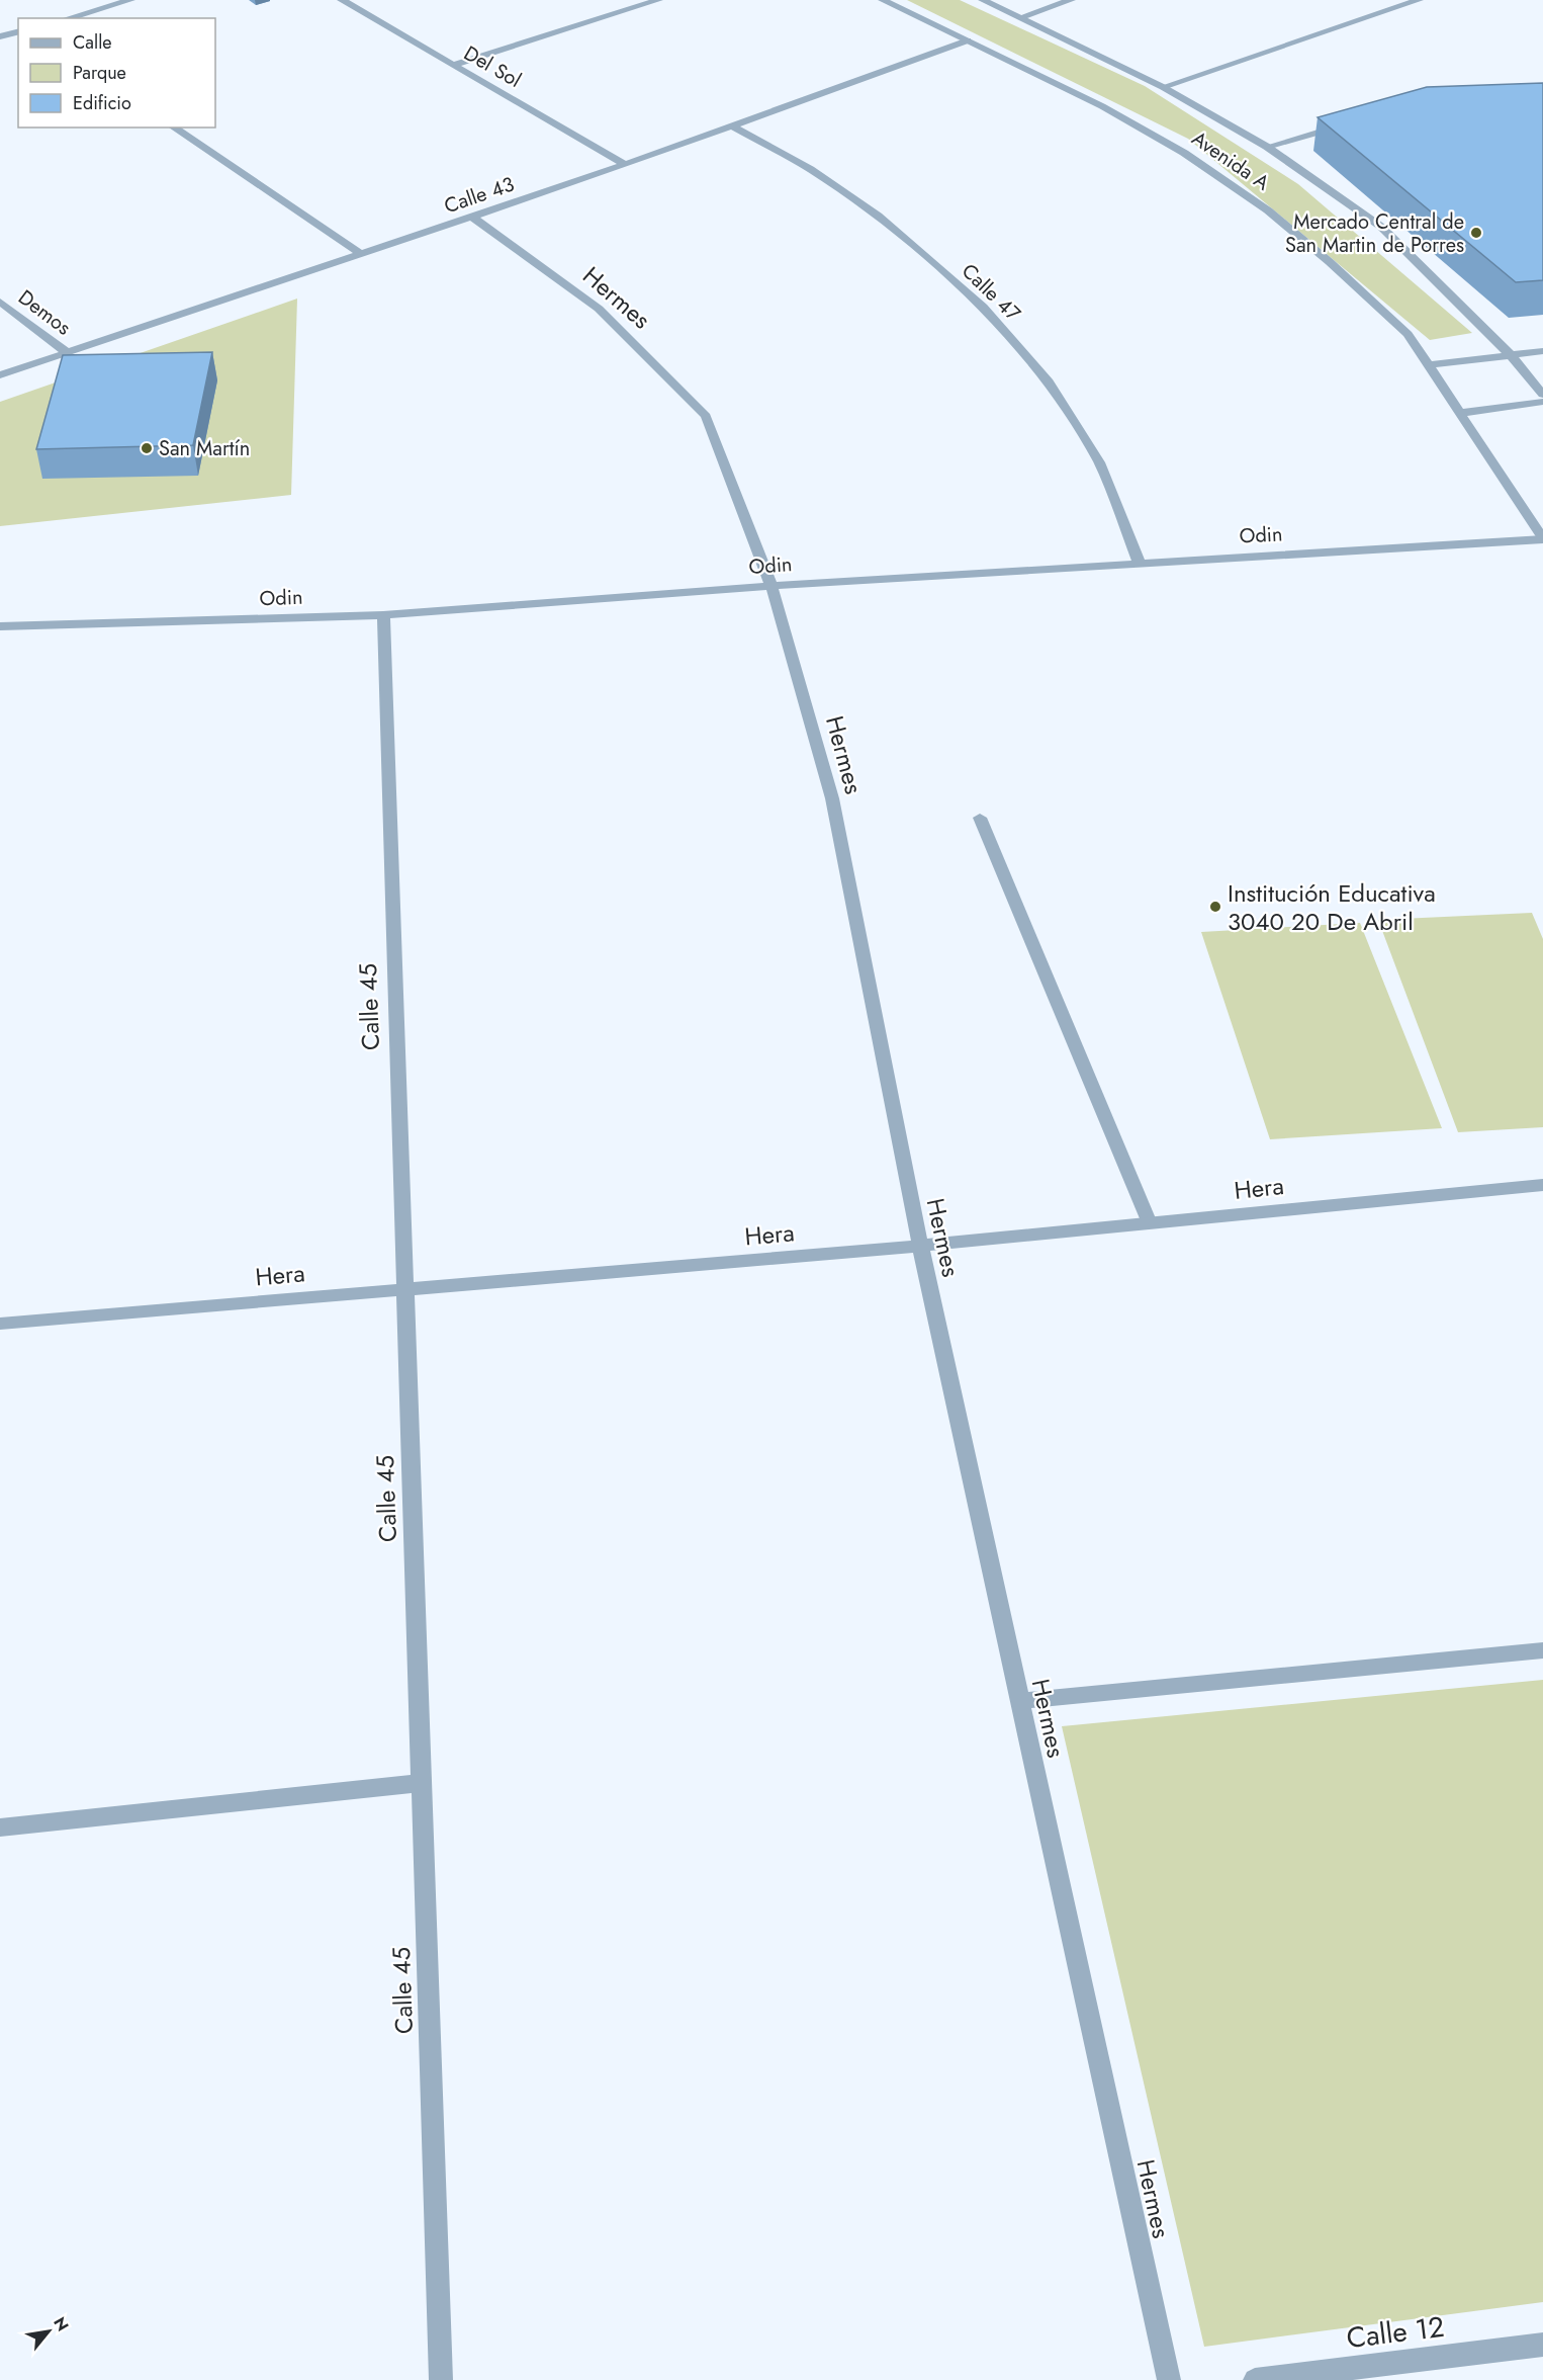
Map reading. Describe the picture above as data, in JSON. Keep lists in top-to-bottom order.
{
  "streets": {
    "street": [
      "Del Sol",
      "Avenida A",
      "Calle 43",
      "Calle 47",
      "Hermes",
      "Demos",
      "Odin",
      "Calle 45",
      "Hera",
      "Calle 12"
    ]
  },
  "crossings": [
    ["Del Sol", "Calle 43"],
    ["Avenida A", "Calle 43"],
    ["Avenida A", "Odin"],
    ["Calle 43", "Calle 47"],
    ["Calle 43", "Hermes"],
    ["Calle 43", "Demos"],
    ["Calle 47", "Odin"],
    ["Hermes", "Odin"],
    ["Hermes", "Hera"],
    ["Odin", "Calle 45"],
    ["Calle 45", "Hera"]
  ],
  "places": ["Mercado Central de San Martin de Porres", "San Martín", "Institución Educativa 3040 20 De Abril"],
  "legend": ["Calle", "Parque", "Edificio"],
  "north": "top right"
}
